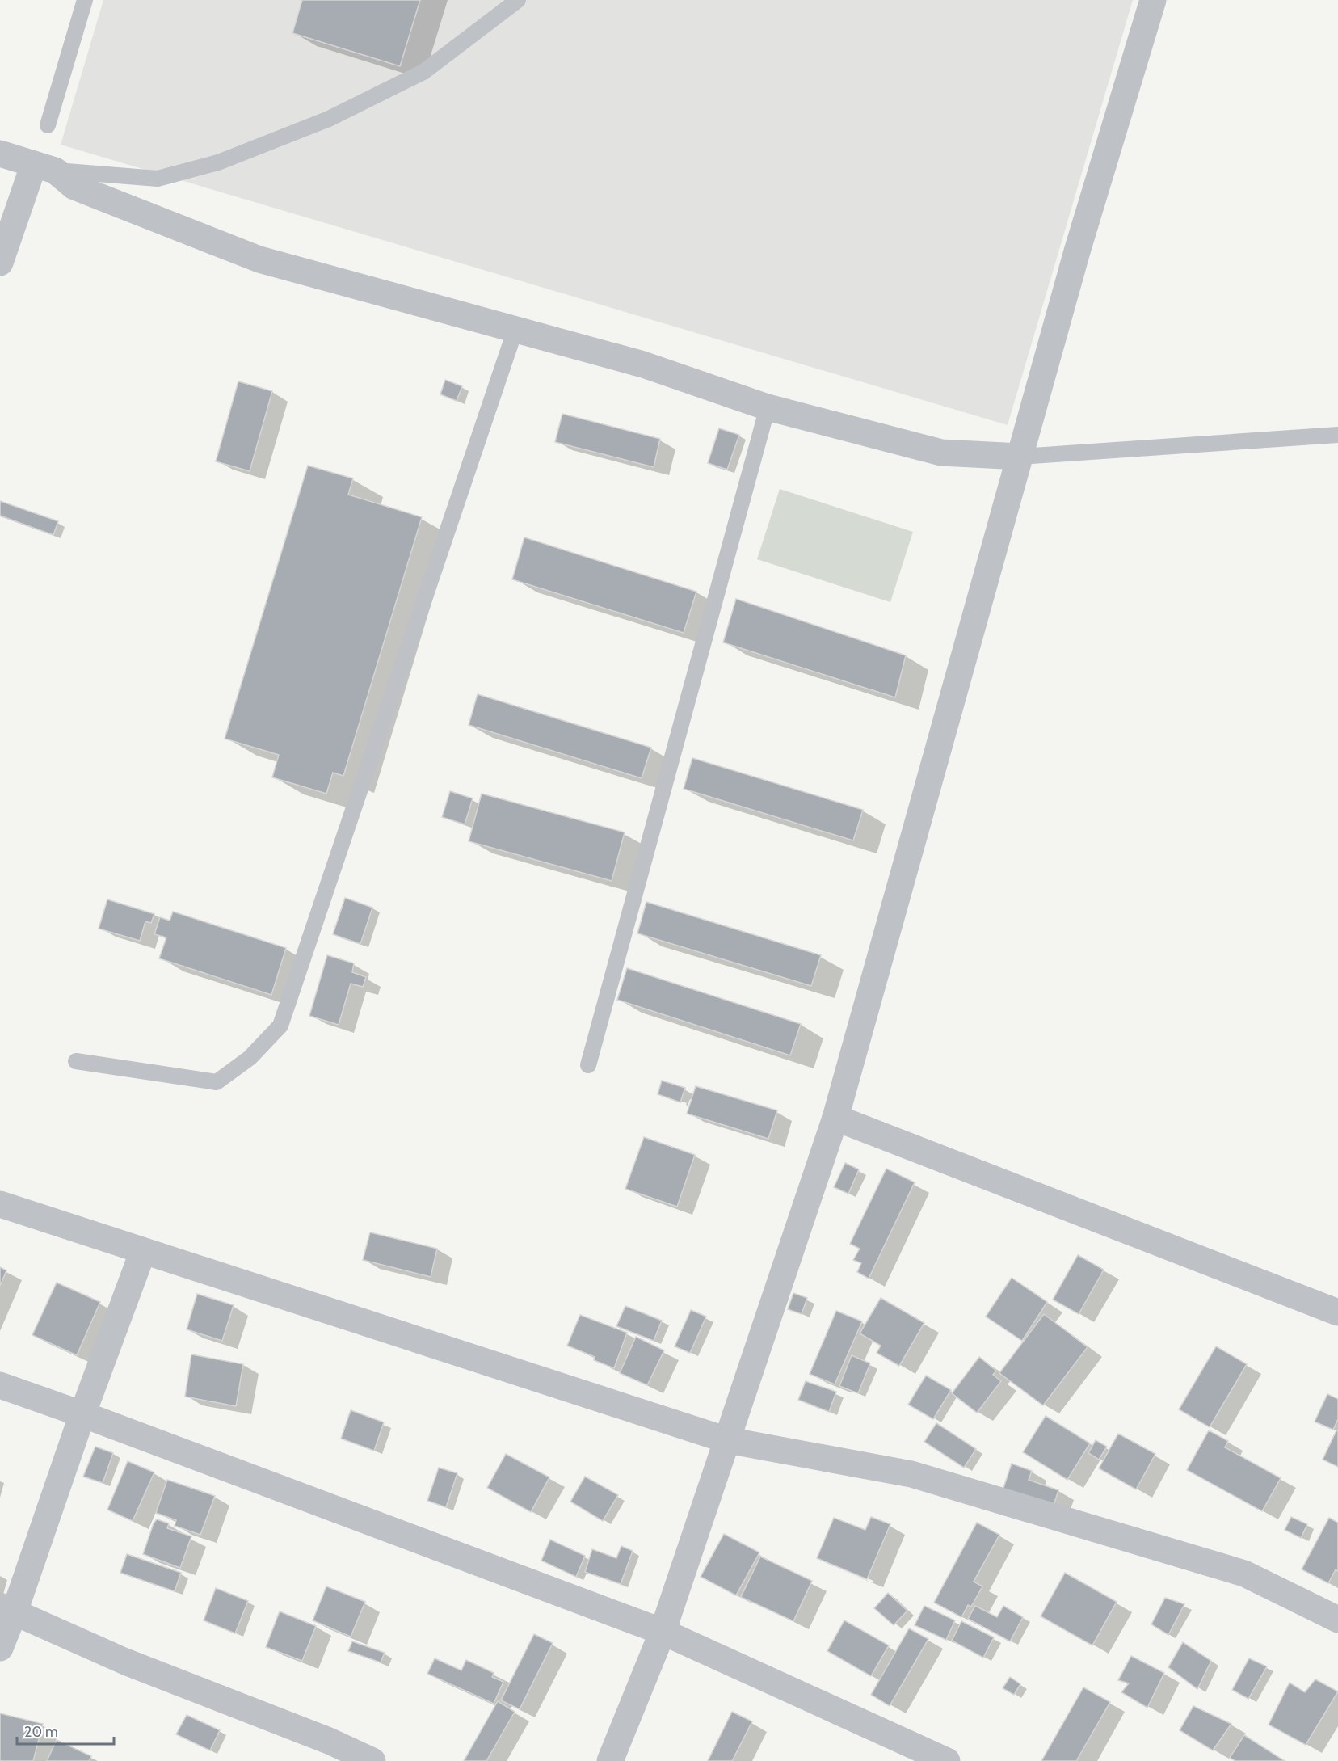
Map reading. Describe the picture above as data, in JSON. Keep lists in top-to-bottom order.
{
  "scale_bar": "20 m"
}
